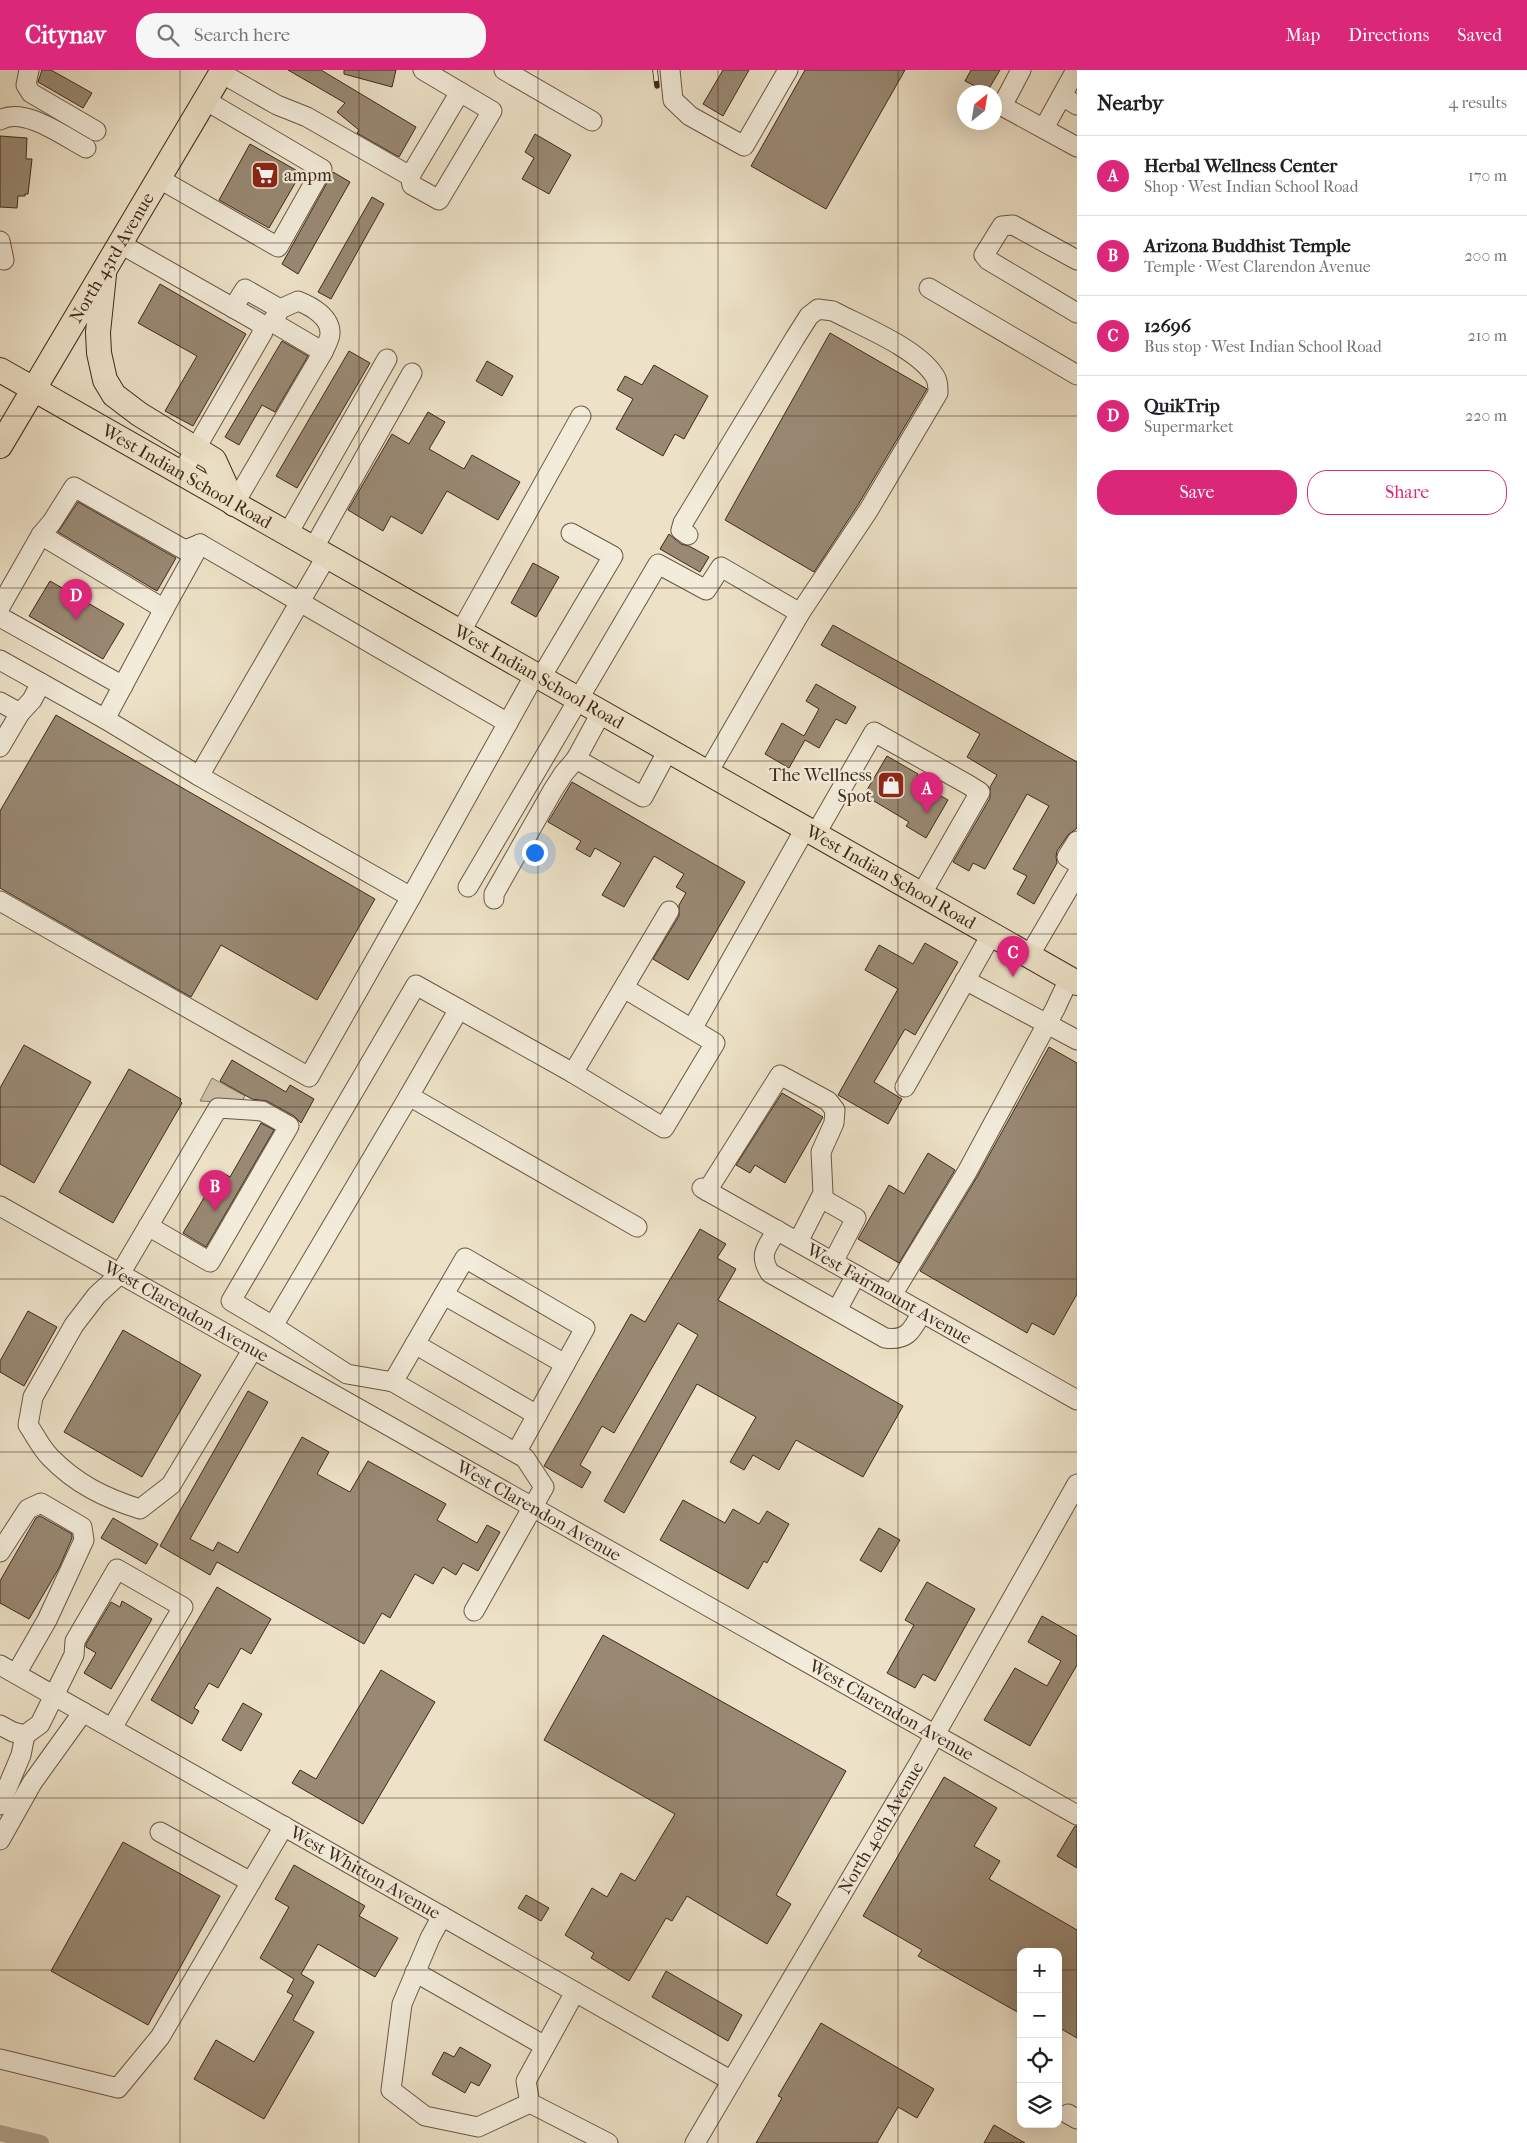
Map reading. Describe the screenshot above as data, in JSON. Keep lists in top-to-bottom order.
{
  "streets": {
    "main road": ["North 43rd Avenue", "West Indian School Road"],
    "street": [
      "West Fairmount Avenue",
      "West Clarendon Avenue",
      "North 40th Avenue",
      "West Whitton Avenue"
    ]
  },
  "crossings": [
    ["North 43rd Avenue", "West Indian School Road"],
    ["West Clarendon Avenue", "North 40th Avenue"],
    ["North 40th Avenue", "West Whitton Avenue"]
  ],
  "places": {
    "supermarket": ["ampm"],
    "shop": ["The Wellness Spot"]
  },
  "north": "top right",
  "page": {
    "header": "Citynav",
    "search": "Search here",
    "nav": ["Map", "Directions", "Saved"],
    "heading": ["Nearby", "4 results"],
    "list": [
      {
        "mark": "A",
        "name": "Herbal Wellness Center",
        "note": "Shop · West Indian School Road",
        "value": "170 m"
      },
      {
        "mark": "B",
        "name": "Arizona Buddhist Temple",
        "note": "Temple · West Clarendon Avenue",
        "value": "200 m"
      },
      {
        "mark": "C",
        "name": "12696",
        "note": "Bus stop · West Indian School Road",
        "value": "210 m"
      },
      {
        "mark": "D",
        "name": "QuikTrip",
        "note": "Supermarket",
        "value": "220 m"
      }
    ],
    "buttons": ["Save", "Share"],
    "pins": [
      "D",
      "A",
      "C",
      "B"
    ],
    "map_buttons": ["+", "−"]
  }
}
